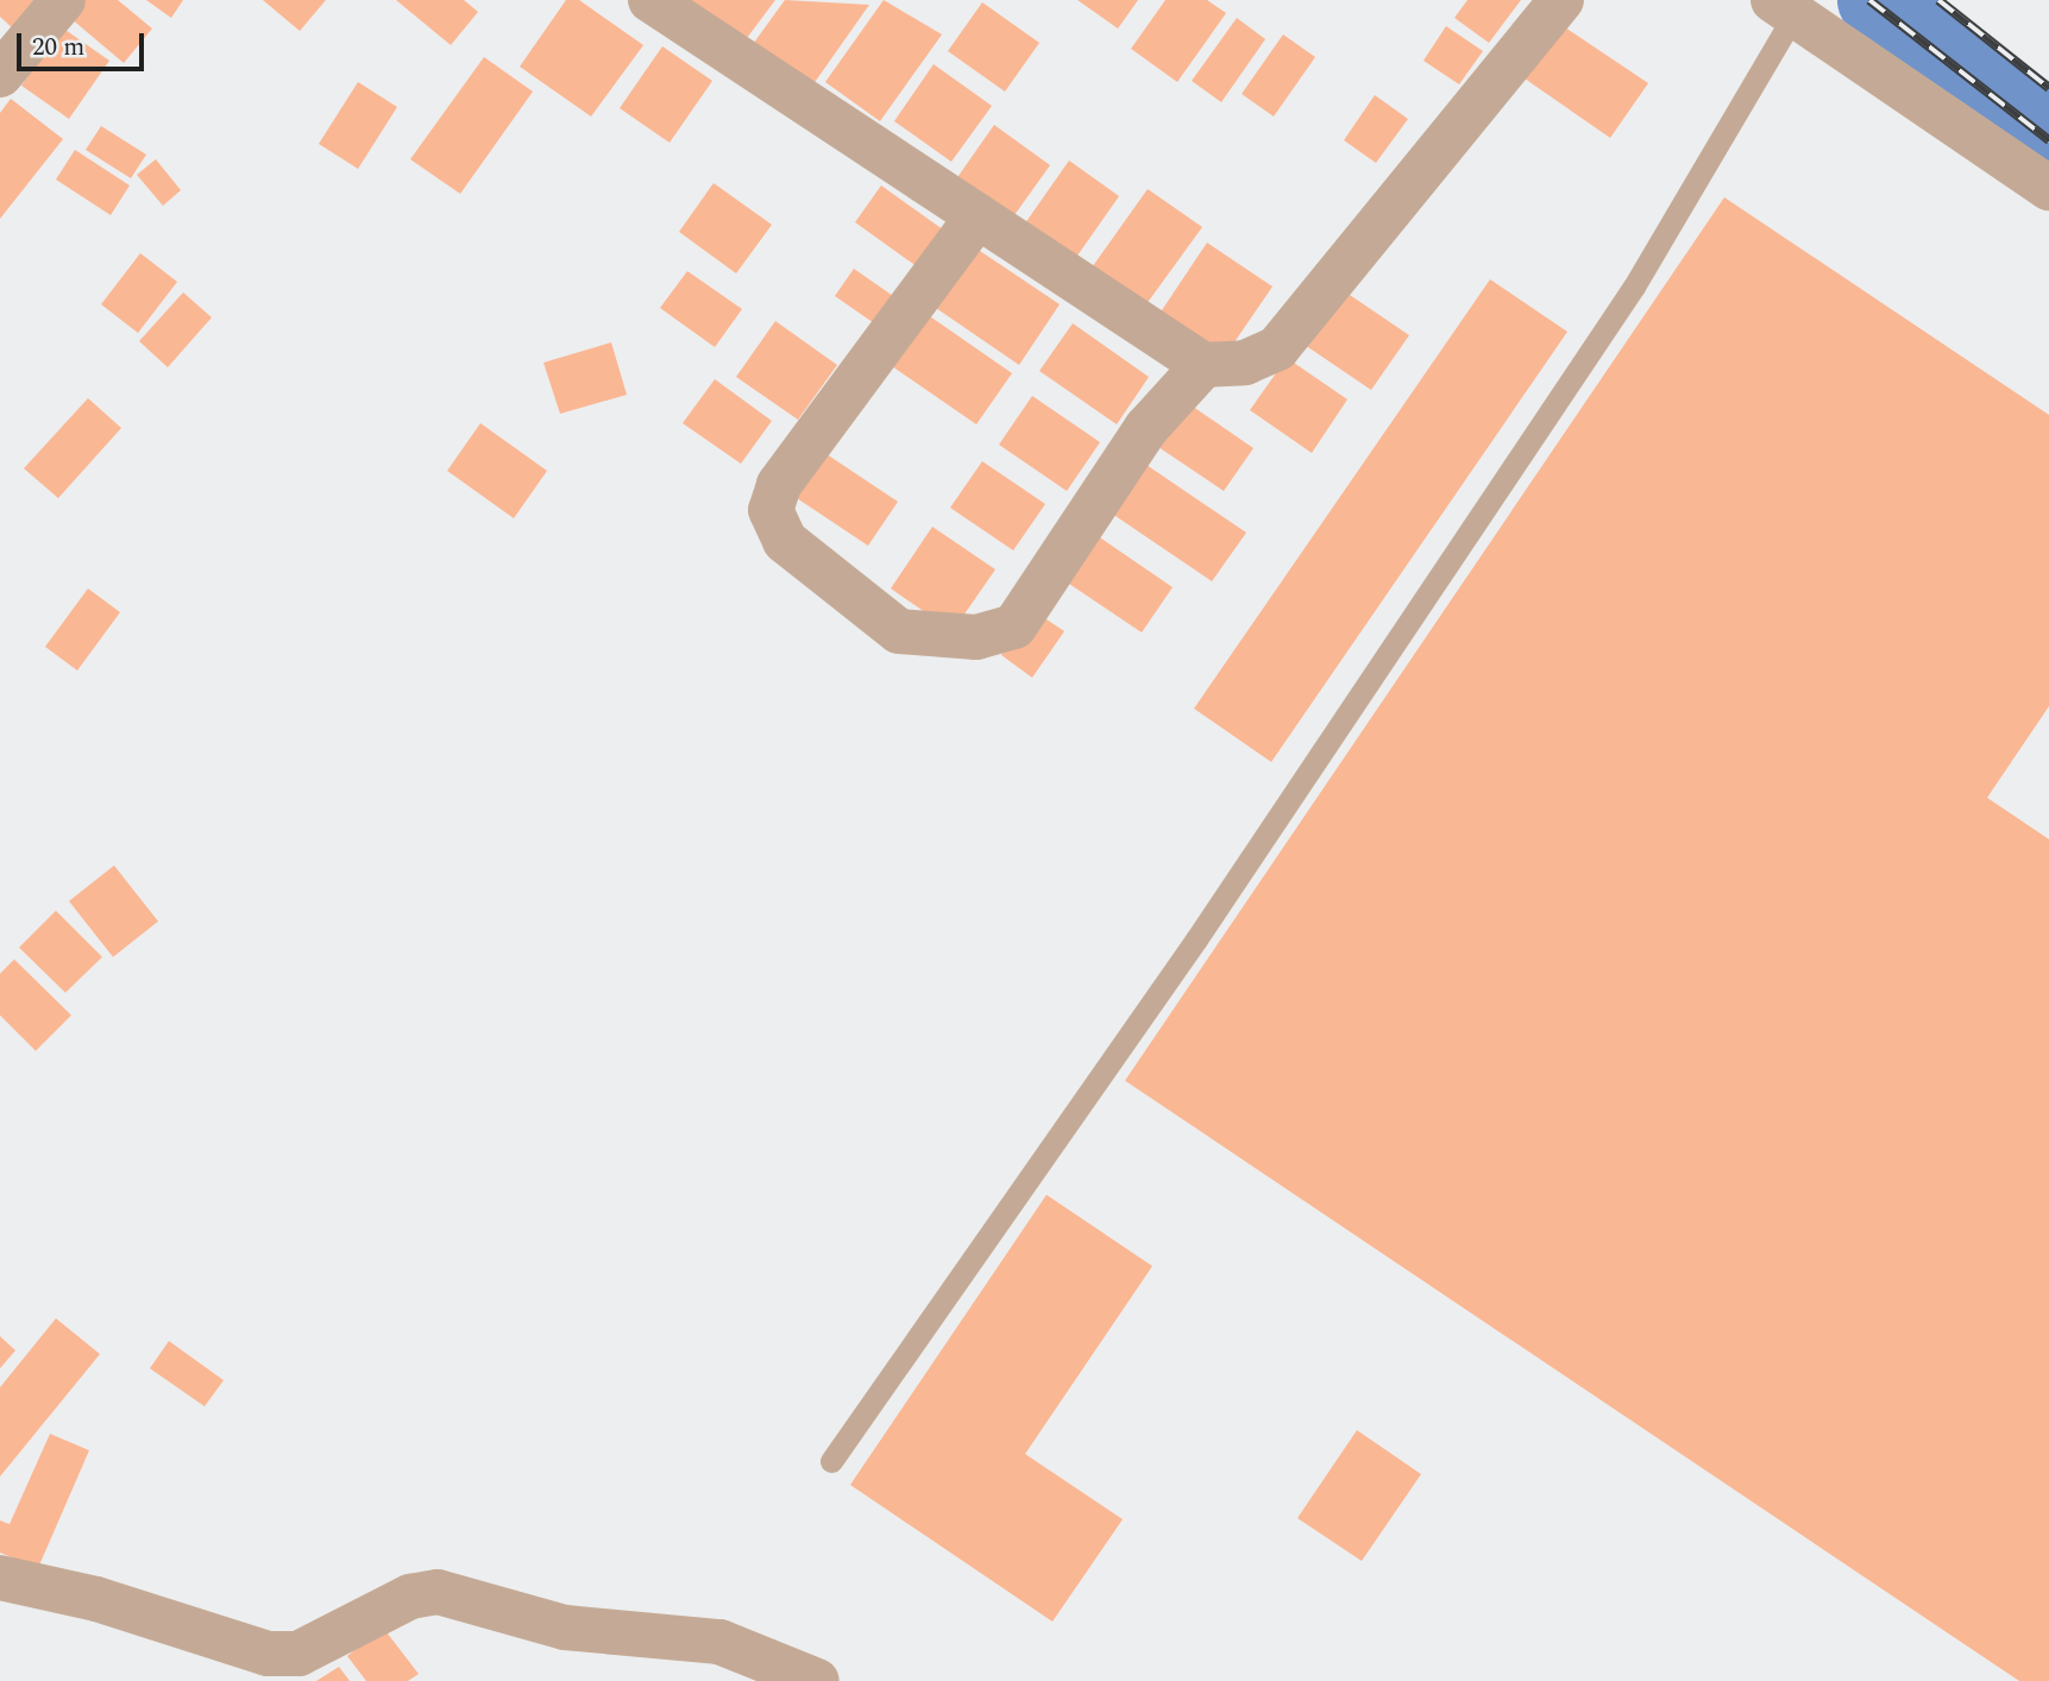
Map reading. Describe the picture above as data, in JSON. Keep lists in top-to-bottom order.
{
  "scale_bar": "20 m"
}
